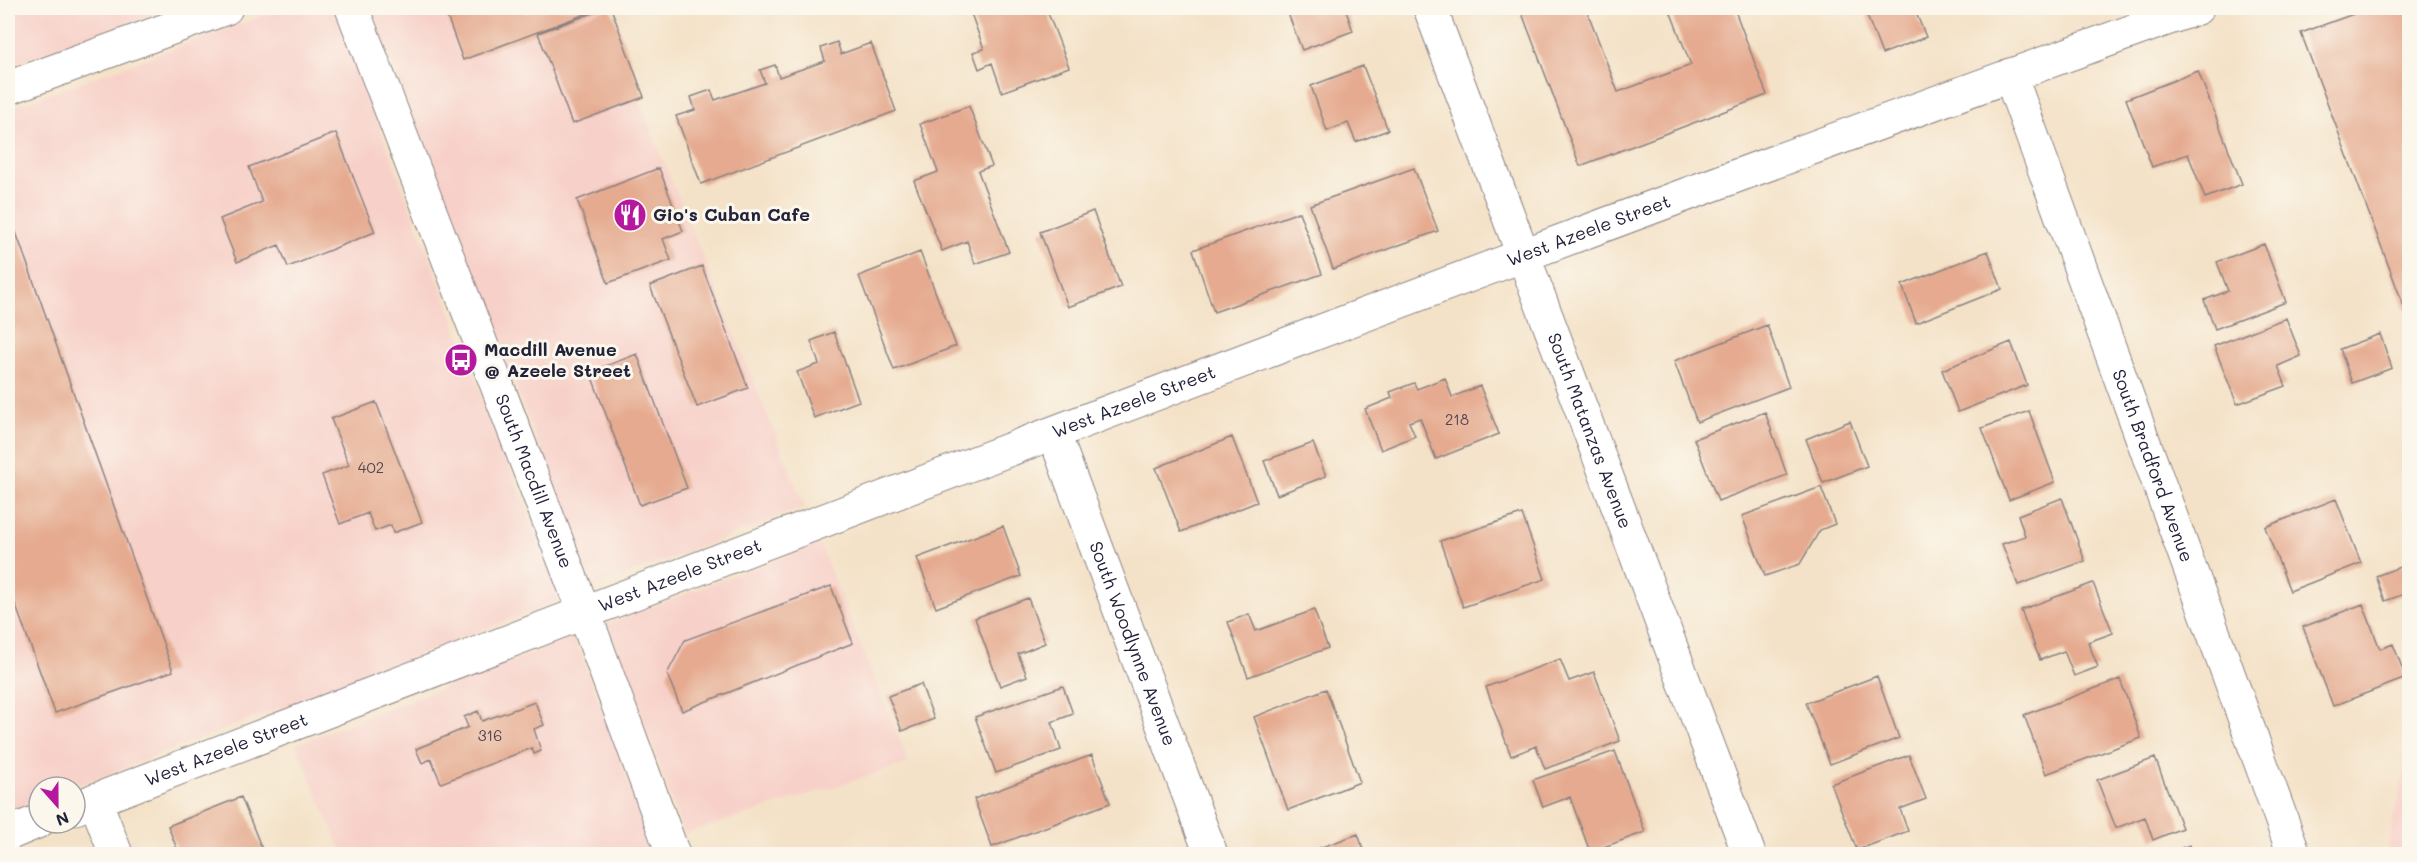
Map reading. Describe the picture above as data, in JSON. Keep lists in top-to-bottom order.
{
  "streets": {
    "street": [
      "West Azeele Street",
      "South Matanzas Avenue",
      "South Bradford Avenue",
      "South Macdill Avenue",
      "South Woodlynne Avenue"
    ]
  },
  "crossings": [
    ["West Azeele Street", "South Matanzas Avenue"],
    ["West Azeele Street", "South Bradford Avenue"],
    ["West Azeele Street", "South Macdill Avenue"],
    ["West Azeele Street", "South Woodlynne Avenue"]
  ],
  "places": {
    "restaurant": ["Gio's Cuban Cafe"],
    "bus stop": ["Macdill Avenue @ Azeele Street"]
  },
  "house_numbers": ["218", "402", "316"],
  "north": "bottom"
}
